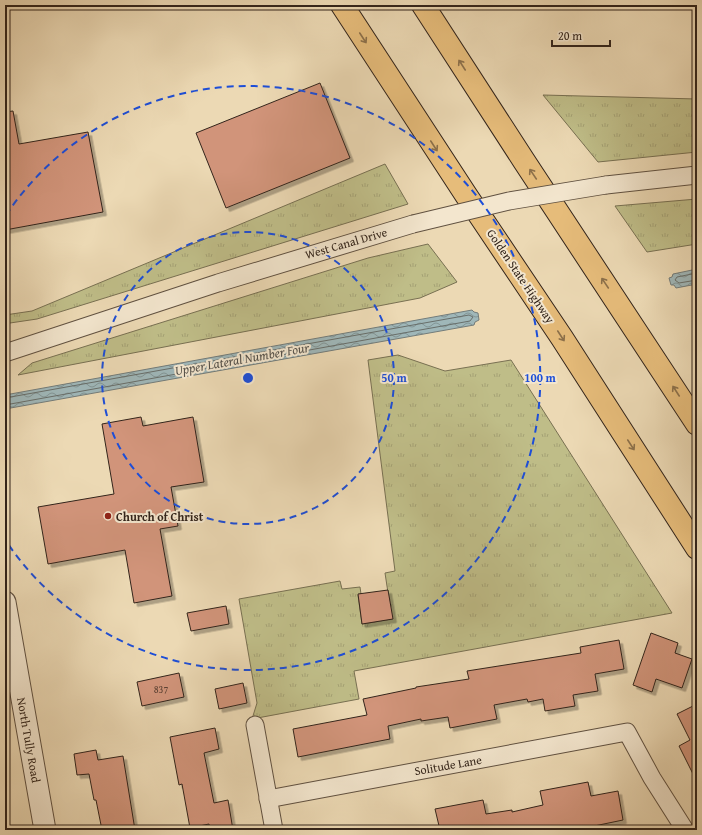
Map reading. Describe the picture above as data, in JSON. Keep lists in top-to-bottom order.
{
  "streets": {
    "highway": ["Golden State Highway"],
    "street": ["West Canal Drive", "North Tully Road", "Solitude Lane"]
  },
  "water": ["Upper Lateral Number Four"],
  "places": ["Church of Christ"],
  "house_numbers": ["837"],
  "scale_bar": "20 m",
  "rings": ["50 m", "100 m"]
}
